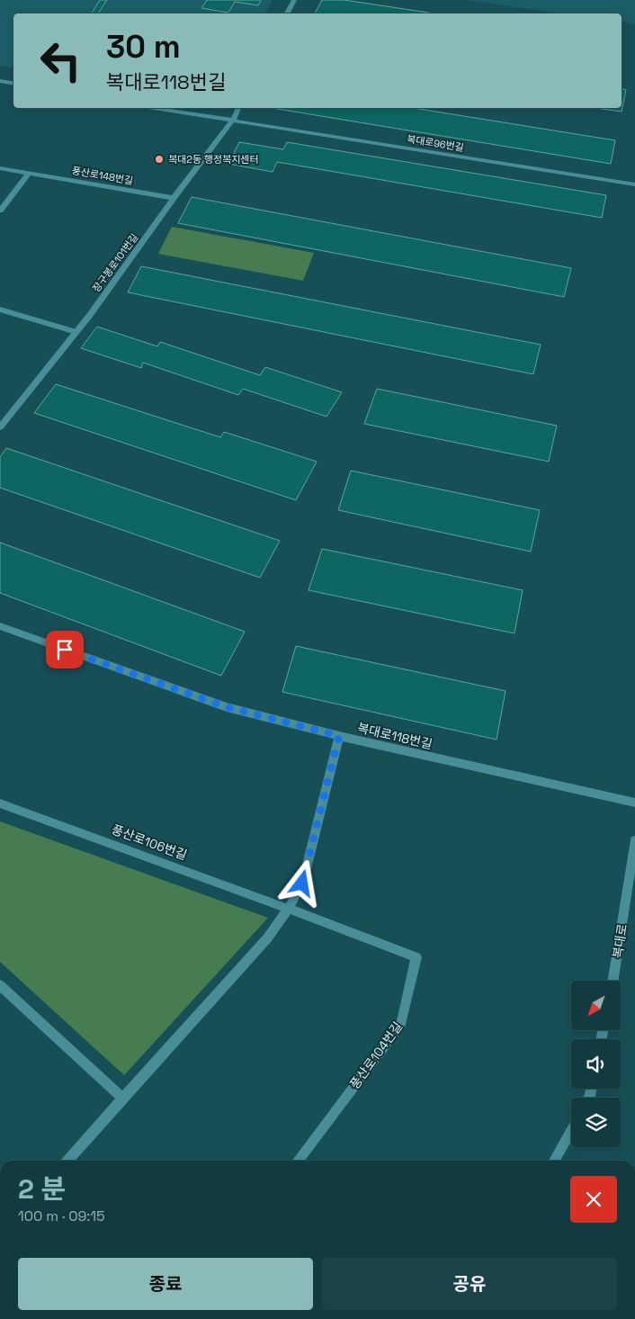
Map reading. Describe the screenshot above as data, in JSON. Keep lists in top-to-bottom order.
{
  "streets": {
    "street": [
      "복대로96번길",
      "풍산로148번길",
      "장구봉로101번길",
      "복대로118번길",
      "풍산로106번길",
      "복대로",
      "풍산로104번길"
    ]
  },
  "crossings": [
    ["복대로96번길", "장구봉로101번길"],
    ["풍산로148번길", "장구봉로101번길"],
    ["풍산로106번길", "풍산로104번길"]
  ],
  "places": ["복대2동 행정복지센터"],
  "north": "bottom left",
  "page": {
    "turn": ["30 m", "복대로118번길"],
    "heading": ["2 분", "100 m · 09:15"],
    "buttons": ["종료", "공유"]
  }
}
